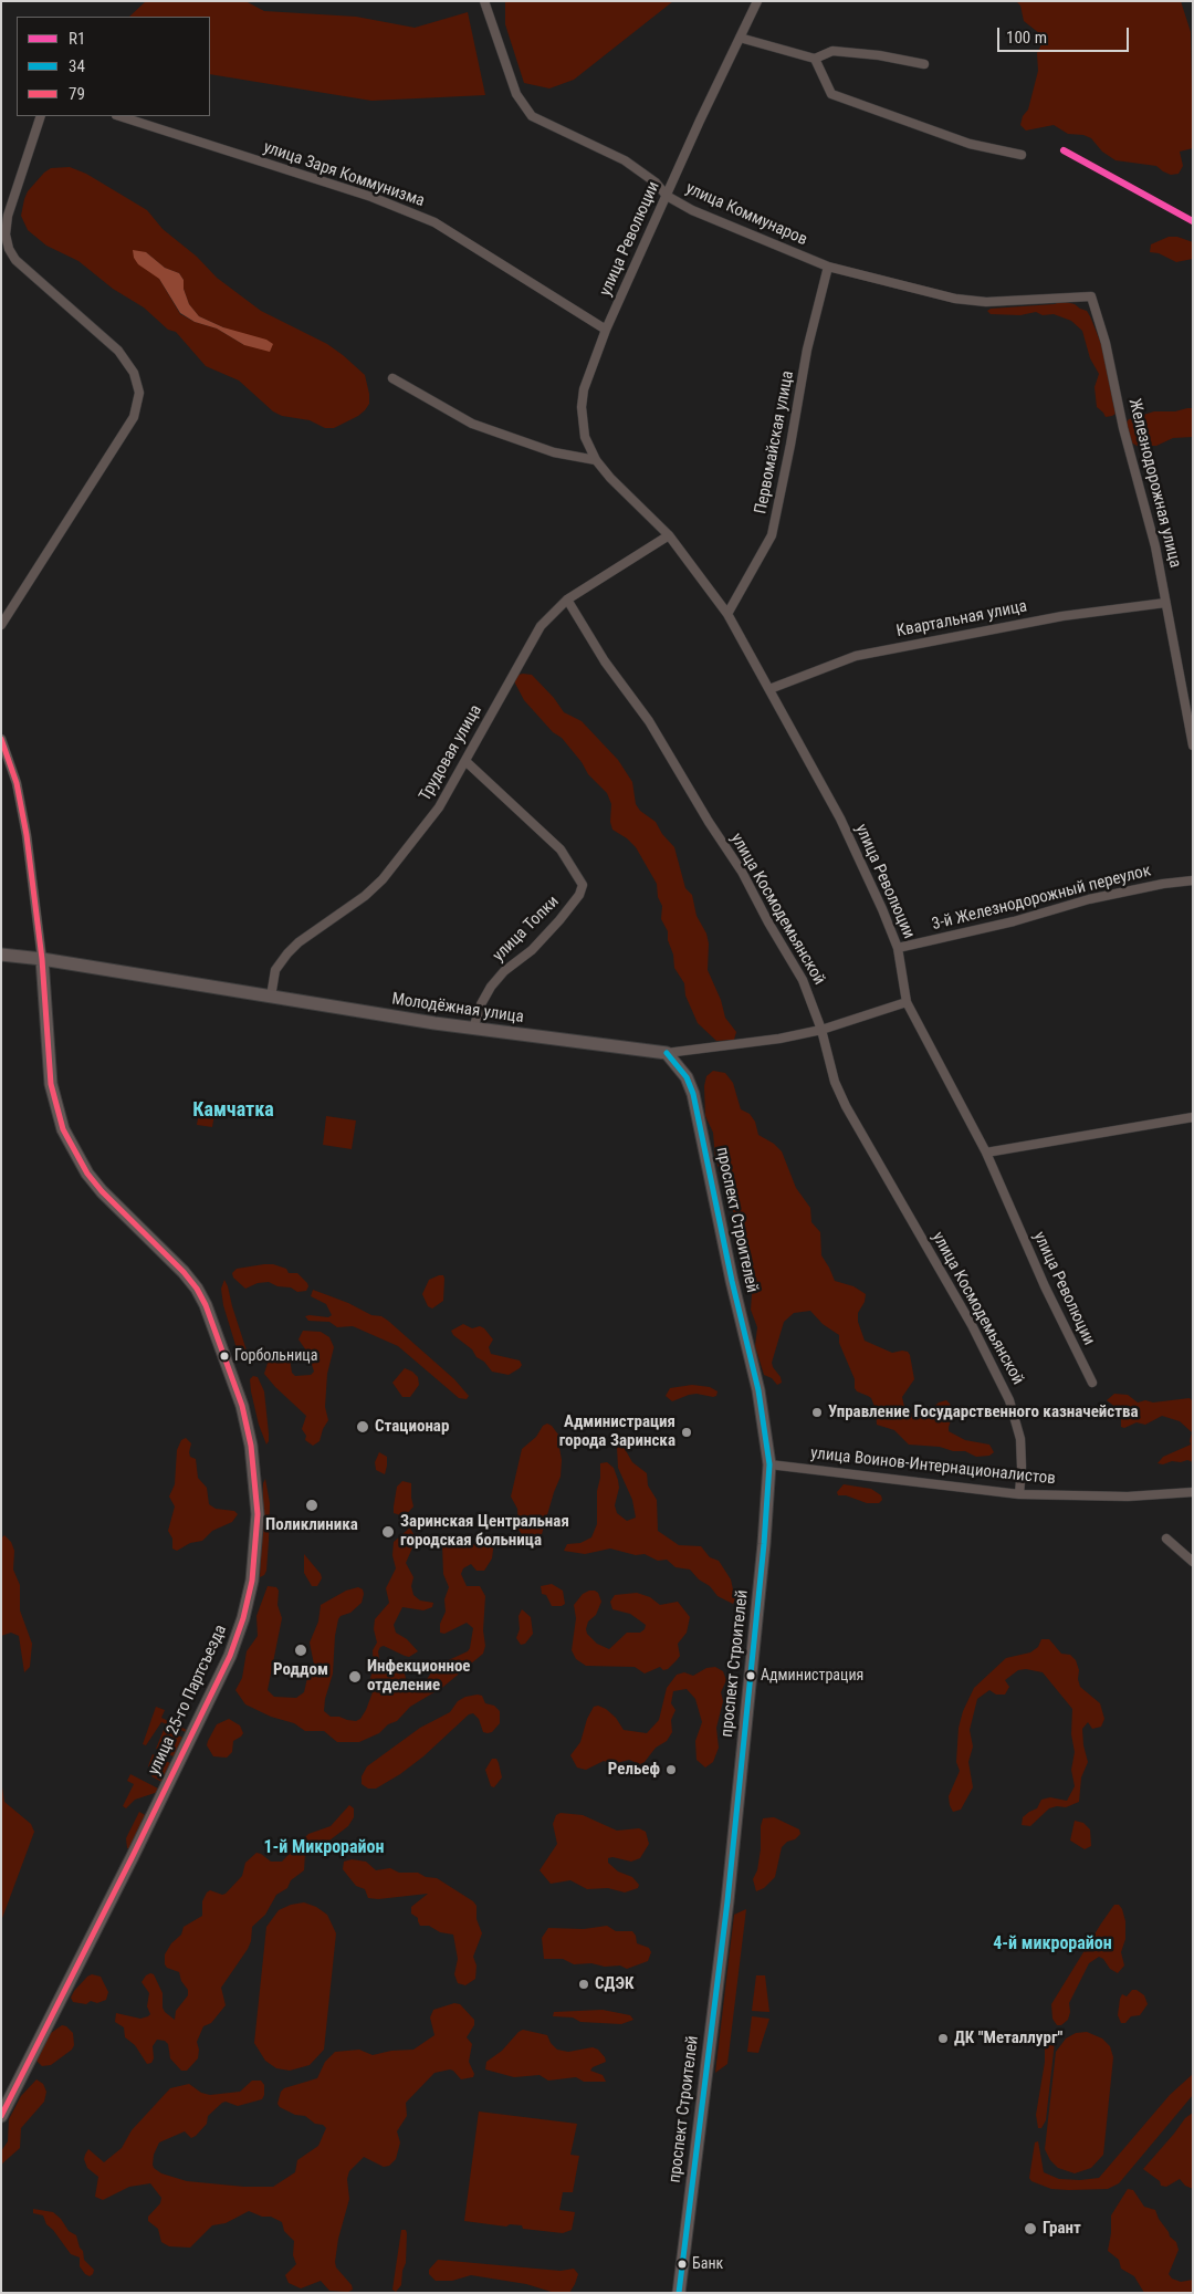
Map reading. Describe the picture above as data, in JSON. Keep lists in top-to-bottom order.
{
  "streets": {
    "street": [
      "улица Заря Коммунизма",
      "улица Коммунаров",
      "улица Революции",
      "Первомайская улица",
      "Железнодорожная улица",
      "Квартальная улица",
      "Трудовая улица",
      "3-й Железнодорожный переулок",
      "улица Космодемьянской",
      "улица Топки",
      "Молодёжная улица",
      "проспект Строителей",
      "улица Воинов-Интернационалистов",
      "улица 25-го Партсъезда"
    ]
  },
  "crossings": [
    ["улица Заря Коммунизма", "улица Революции"],
    ["улица Коммунаров", "улица Революции"],
    ["улица Коммунаров", "Первомайская улица"],
    ["улица Коммунаров", "Железнодорожная улица"],
    ["улица Революции", "Первомайская улица"],
    ["улица Революции", "Квартальная улица"],
    ["улица Революции", "Трудовая улица"],
    ["улица Революции", "3-й Железнодорожный переулок"],
    ["улица Революции", "Молодёжная улица"],
    ["Железнодорожная улица", "Квартальная улица"],
    ["Трудовая улица", "улица Космодемьянской"],
    ["Трудовая улица", "улица Топки"],
    ["Трудовая улица", "Молодёжная улица"],
    ["улица Космодемьянской", "Молодёжная улица"],
    ["улица Космодемьянской", "улица Воинов-Интернационалистов"],
    ["улица Топки", "Молодёжная улица"],
    ["Молодёжная улица", "проспект Строителей"],
    ["Молодёжная улица", "улица 25-го Партсъезда"],
    ["проспект Строителей", "улица Воинов-Интернационалистов"]
  ],
  "districts": ["Камчатка", "1-й Микрорайон", "4-й микрорайон"],
  "places": [
    "Горбольница",
    "Управление Государственного казначейства",
    "Стационар",
    "Администрация города Заринска",
    "Поликлиника",
    "Заринская Центральная городская больница",
    "Роддом",
    "Администрация",
    "Инфекционное отделение",
    "Рельеф",
    "СДЭК",
    "ДК \"Металлург\"",
    "Грант",
    "Банк"
  ],
  "lines": ["transit line R1", "transit line 79", "transit line 34"],
  "legend": ["R1", "34", "79"],
  "scale_bar": "100 m"
}
